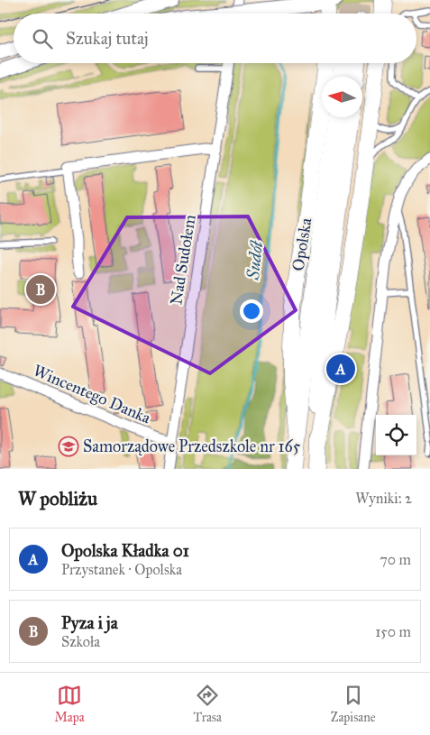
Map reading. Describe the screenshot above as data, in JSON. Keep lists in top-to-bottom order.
{
  "streets": {
    "main road": ["Opolska"],
    "street": ["Nad Sudołem", "Wincentego Danka"]
  },
  "crossings": [
    ["Nad Sudołem", "Wincentego Danka"]
  ],
  "water": ["Sudół"],
  "places": {
    "school or university": ["Samorządowe Przedszkole nr 165"]
  },
  "north": "left",
  "page": {
    "search": "Szukaj tutaj",
    "pins": ["B", "A"],
    "heading": ["W pobliżu", "Wyniki: 2"],
    "list": [
      {
        "mark": "A",
        "name": "Opolska Kładka 01",
        "note": "Przystanek · Opolska",
        "value": "70 m"
      },
      {
        "mark": "B",
        "name": "Pyza i ja",
        "note": "Szkoła",
        "value": "150 m"
      }
    ],
    "nav": ["Mapa", "Trasa", "Zapisane"]
  }
}
